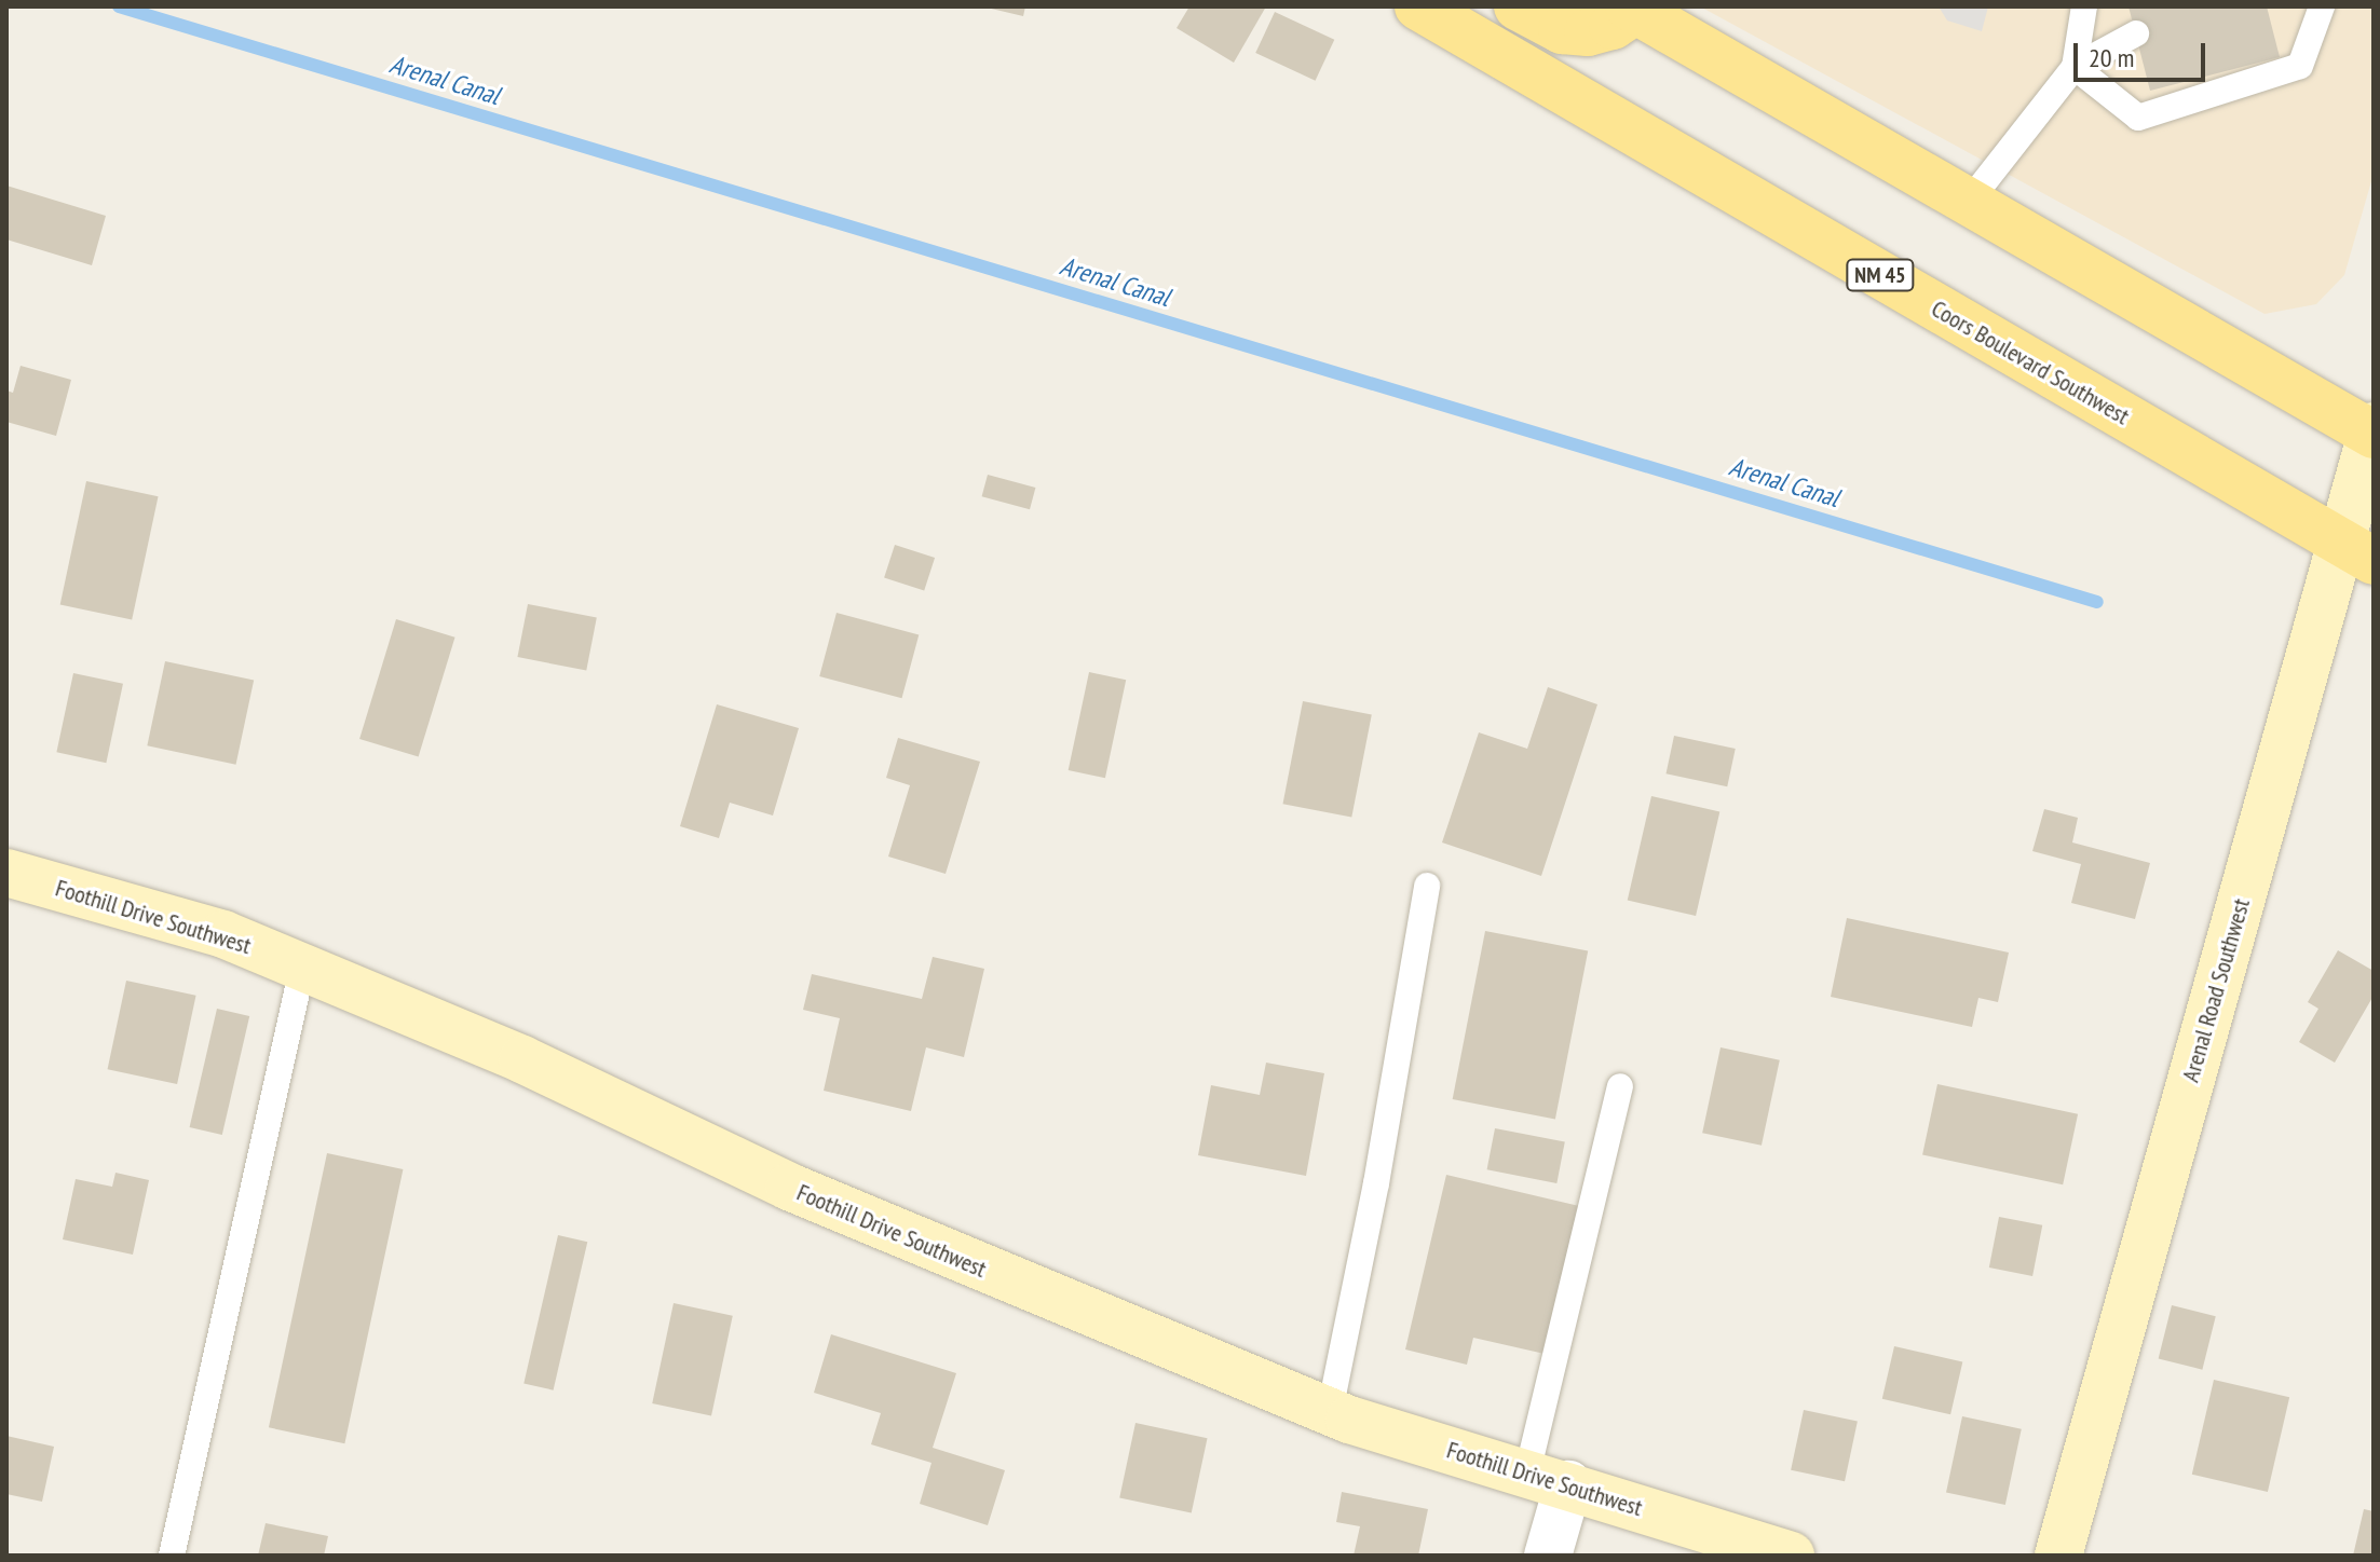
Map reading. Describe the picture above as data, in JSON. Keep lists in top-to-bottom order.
{
  "streets": {
    "main road": ["NM 45", "Coors Boulevard Southwest"],
    "street": ["Foothill Drive Southwest", "Arenal Road Southwest"]
  },
  "crossings": [
    ["Coors Boulevard Southwest", "Arenal Road Southwest"]
  ],
  "water": ["Arenal Canal"],
  "scale_bar": "20 m"
}
